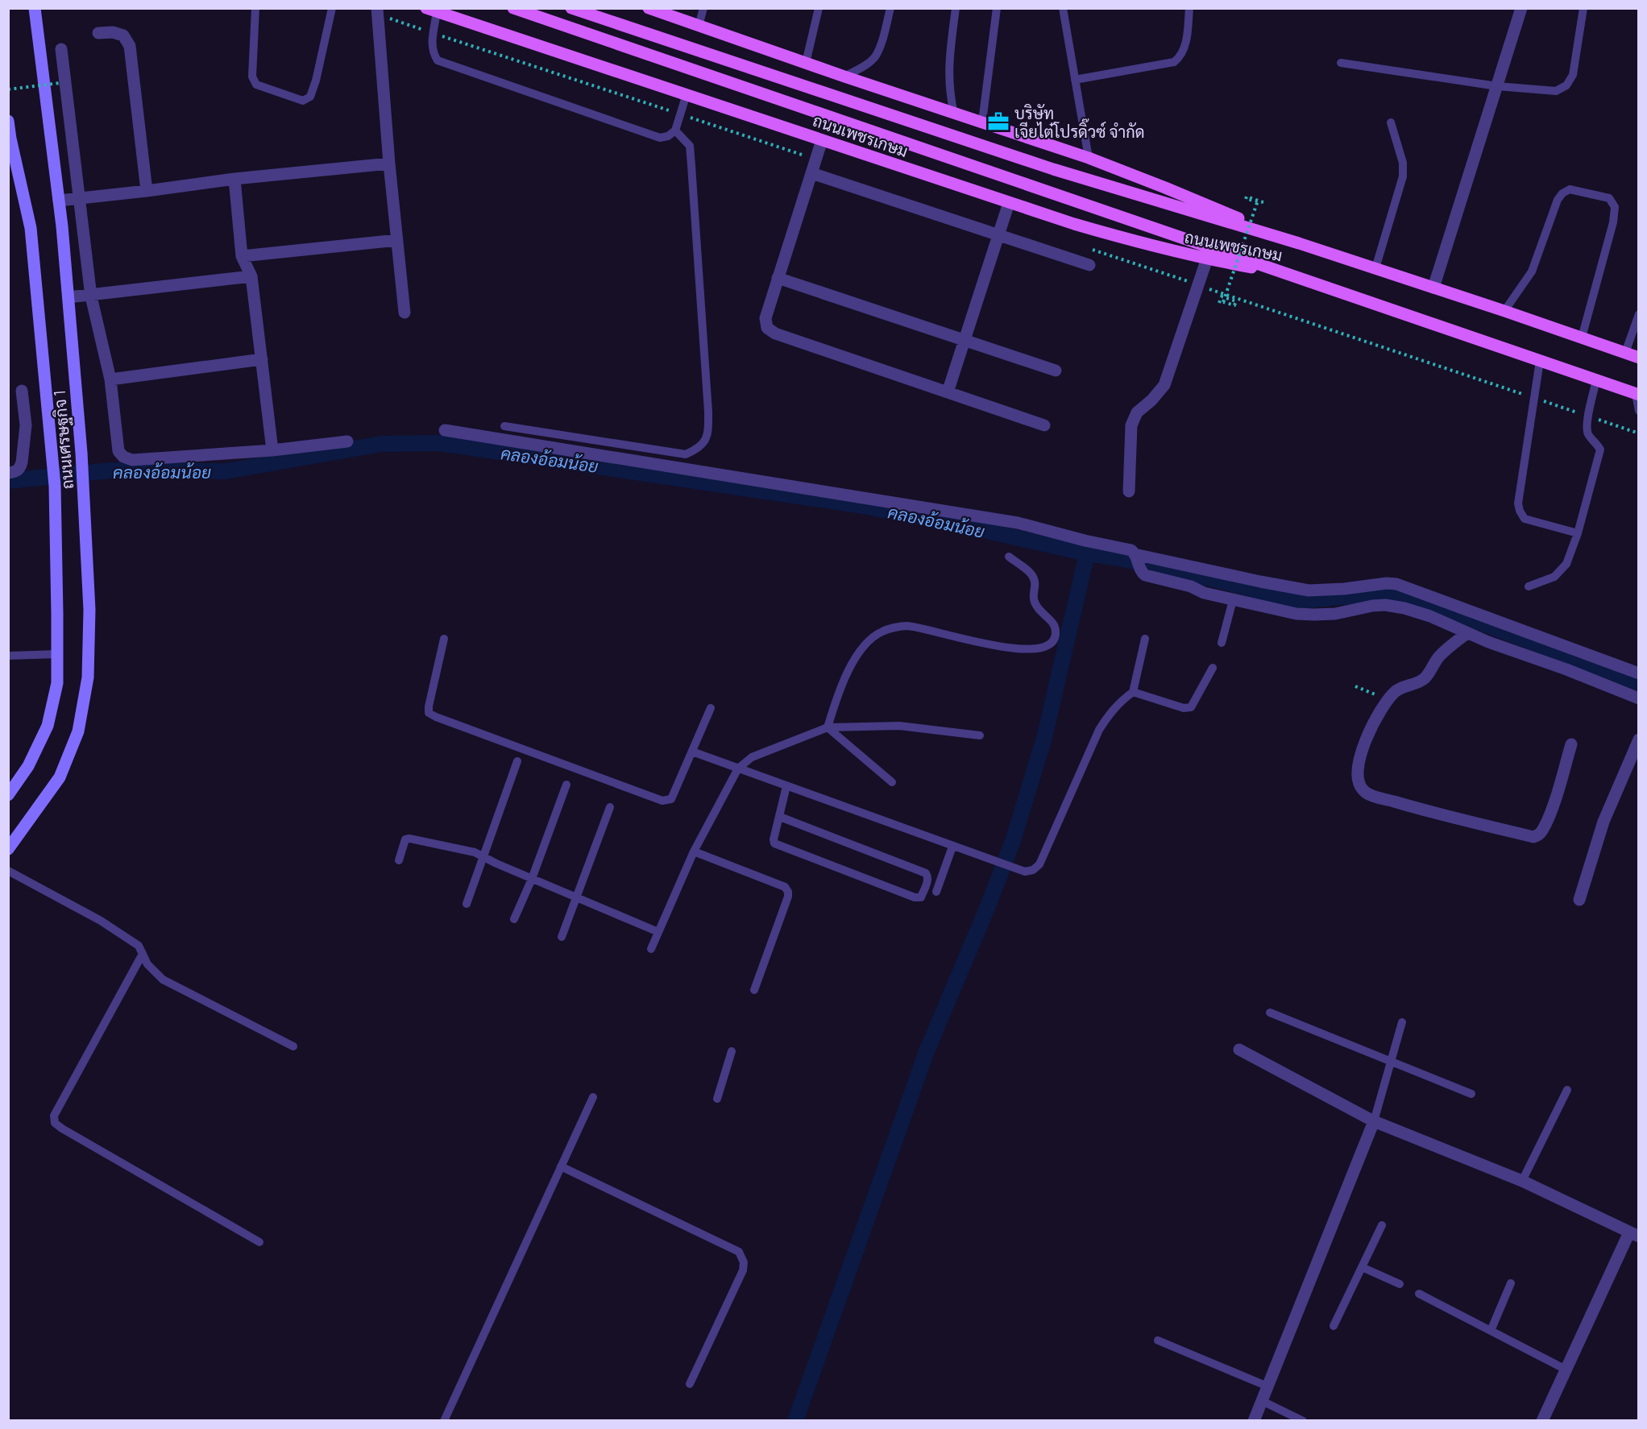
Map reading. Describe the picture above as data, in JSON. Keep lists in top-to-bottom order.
{
  "streets": {
    "main road": ["ถนนเพชรเกษม", "ถนนเศรษฐกิจ 1"]
  },
  "water": ["คลองอ้อมน้อย"],
  "places": {
    "office": ["บริษัท เจียไต๋โปรดิ๊วซ์ จำกัด"]
  }
}
